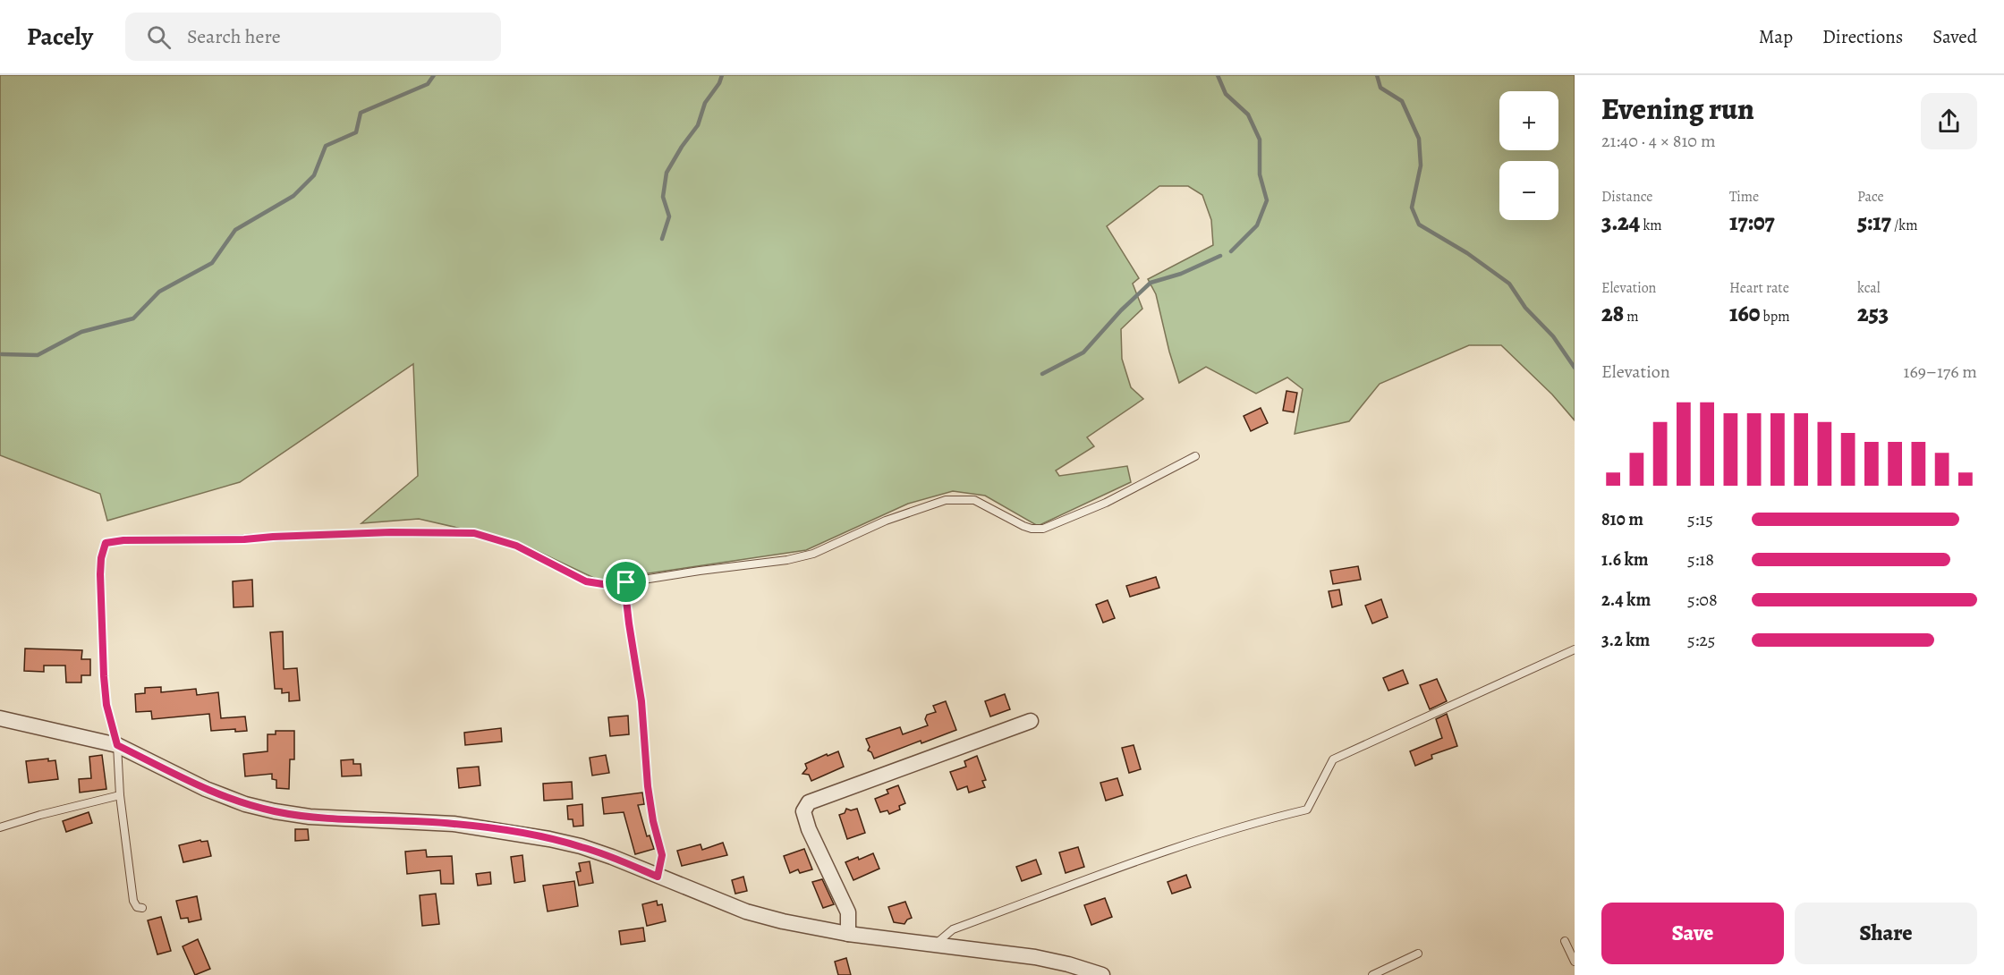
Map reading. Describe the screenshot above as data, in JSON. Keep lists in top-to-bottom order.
{
  "page": {
    "header": "Pacely",
    "search": "Search here",
    "nav": ["Map", "Directions", "Saved"],
    "heading": ["Evening run", "21:40 · 4 × 810 m"],
    "map_buttons": ["+", "−"],
    "stats": [
      ["Distance", "3.24 km"],
      ["Time", "17:07"],
      ["Pace", "5:17 /km"],
      ["Elevation", "28 m"],
      ["Heart rate", "160 bpm"],
      ["kcal", "253"]
    ],
    "chart": ["Elevation", "169–176 m"],
    "list": [
      {
        "name": "810 m",
        "note": "5:15"
      },
      {
        "name": "1.6 km",
        "note": "5:18"
      },
      {
        "name": "2.4 km",
        "note": "5:08"
      },
      {
        "name": "3.2 km",
        "note": "5:25"
      }
    ],
    "buttons": ["Save", "Share"]
  }
}
